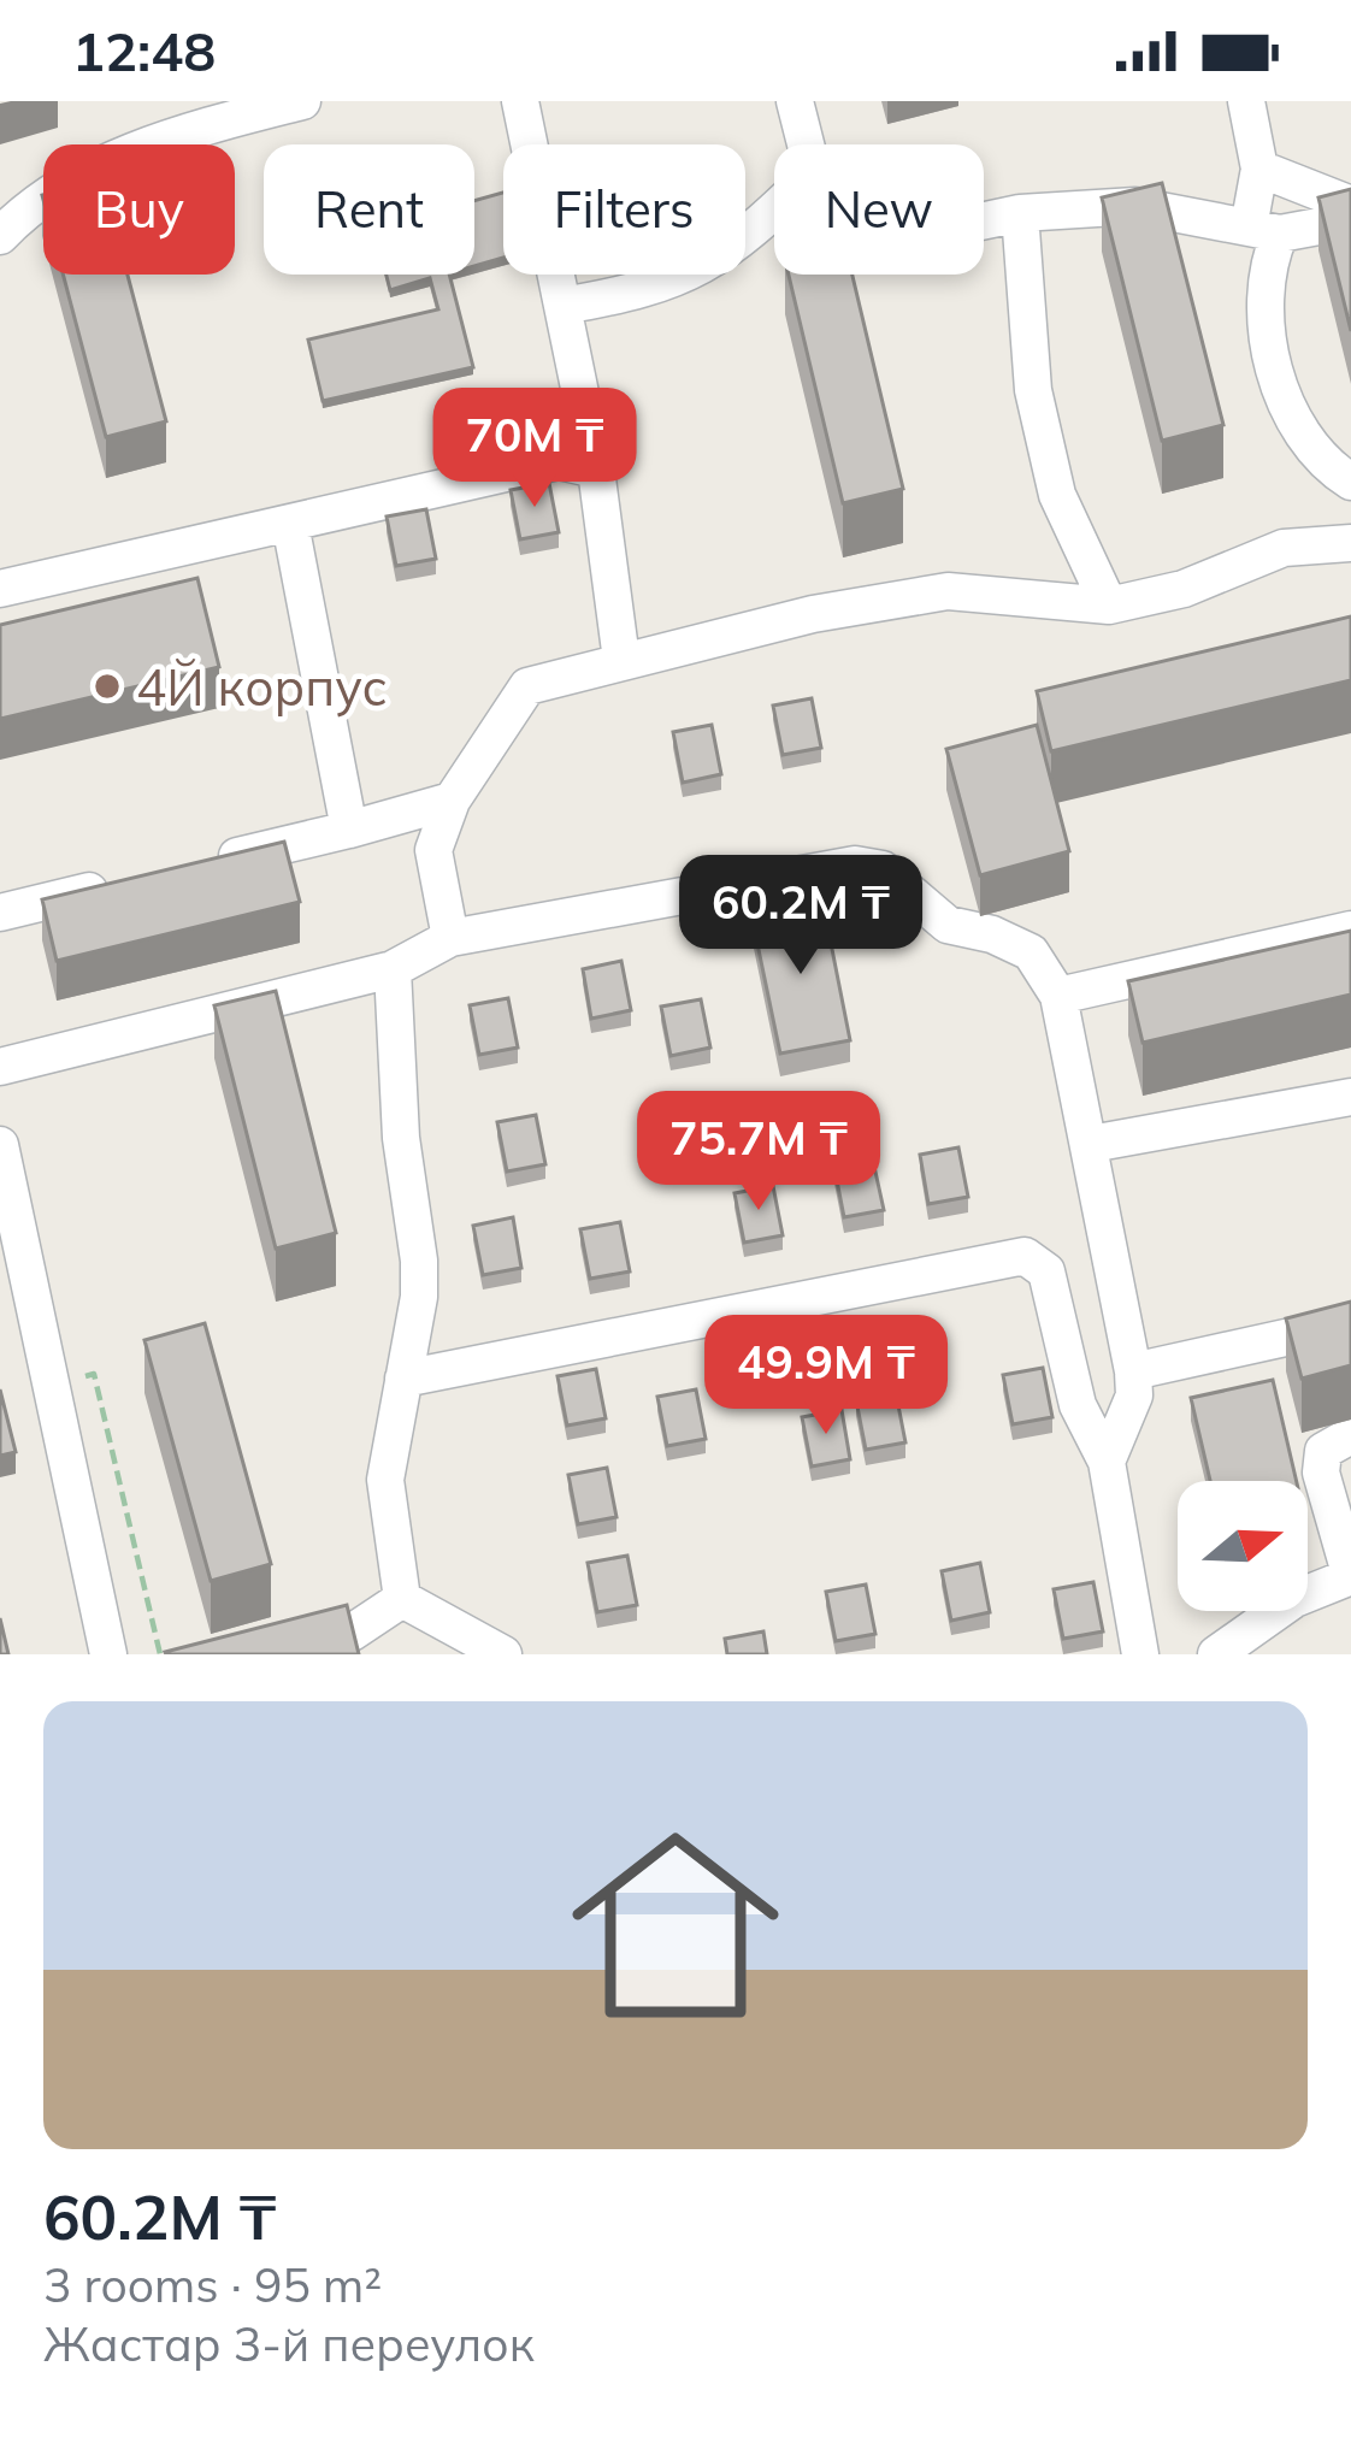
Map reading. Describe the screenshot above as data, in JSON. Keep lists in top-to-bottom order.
{
  "places": ["4Й корпус"],
  "north": "right",
  "page": {
    "status": "12:48",
    "chip": [
      "Buy",
      "Rent",
      "Filters",
      "New"
    ],
    "price": [
      "70M ₸",
      "60.2M ₸",
      "75.7M ₸",
      "49.9M ₸"
    ],
    "list": [
      {
        "name": "60.2M ₸",
        "note": "3 rooms · 95 m² · Жастар 3-й переулок"
      }
    ]
  }
}
